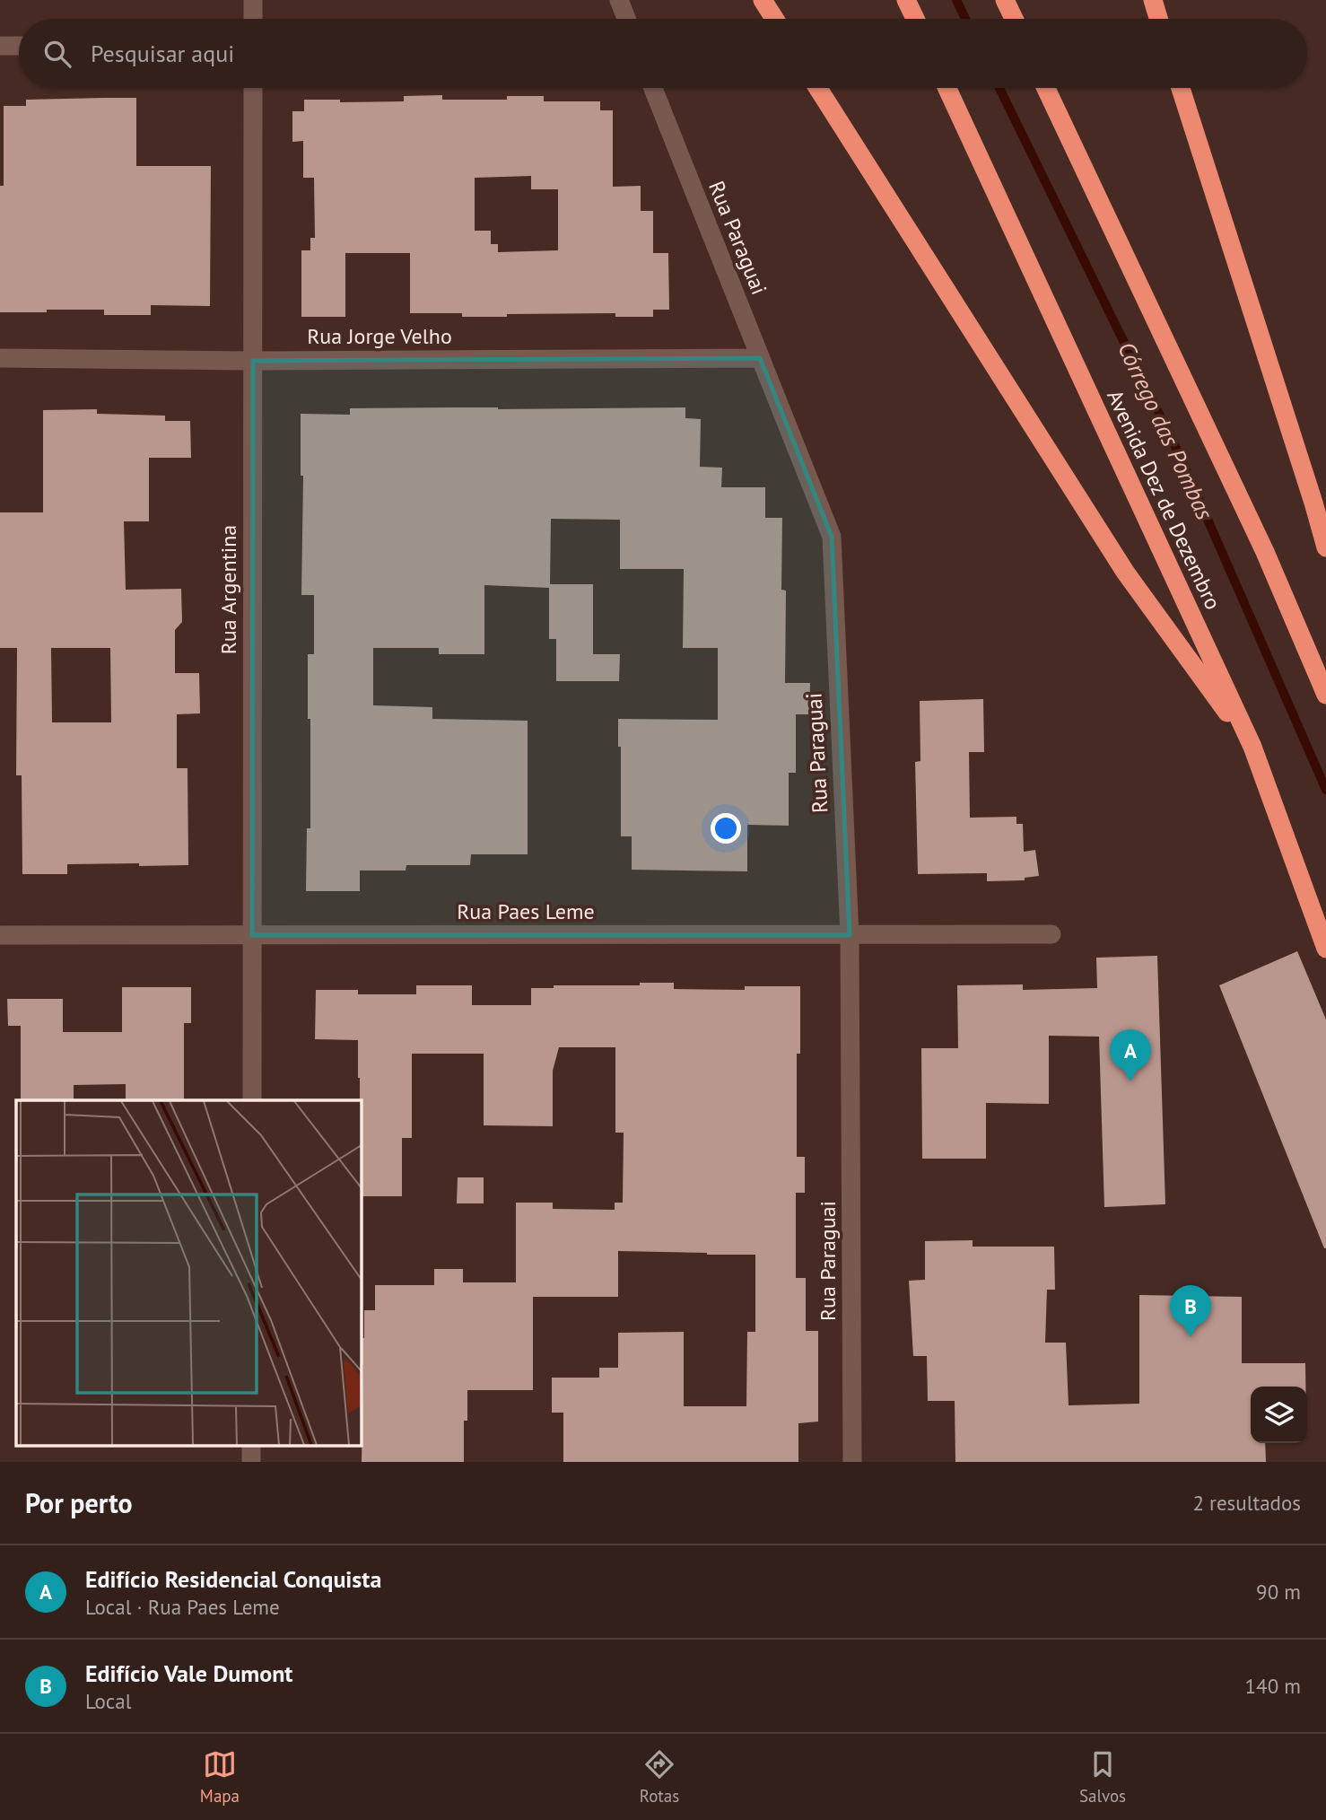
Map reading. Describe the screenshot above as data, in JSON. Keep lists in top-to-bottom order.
{
  "streets": {
    "highway": ["Avenida Dez de Dezembro"],
    "street": [
      "Rua Paraguai",
      "Rua Jorge Velho",
      "Rua Argentina",
      "Rua Paes Leme"
    ]
  },
  "crossings": [
    ["Rua Paraguai", "Rua Jorge Velho"],
    ["Rua Paraguai", "Rua Paes Leme"],
    ["Rua Jorge Velho", "Rua Argentina"],
    ["Rua Argentina", "Rua Paes Leme"]
  ],
  "water": ["Córrego das Pombas"],
  "page": {
    "search": "Pesquisar aqui",
    "pins": ["A", "B"],
    "heading": ["Por perto", "2 resultados"],
    "list": [
      {
        "mark": "A",
        "name": "Edifício Residencial Conquista",
        "note": "Local · Rua Paes Leme",
        "value": "90 m"
      },
      {
        "mark": "B",
        "name": "Edifício Vale Dumont",
        "note": "Local",
        "value": "140 m"
      }
    ],
    "nav": ["Mapa", "Rotas", "Salvos"]
  }
}
